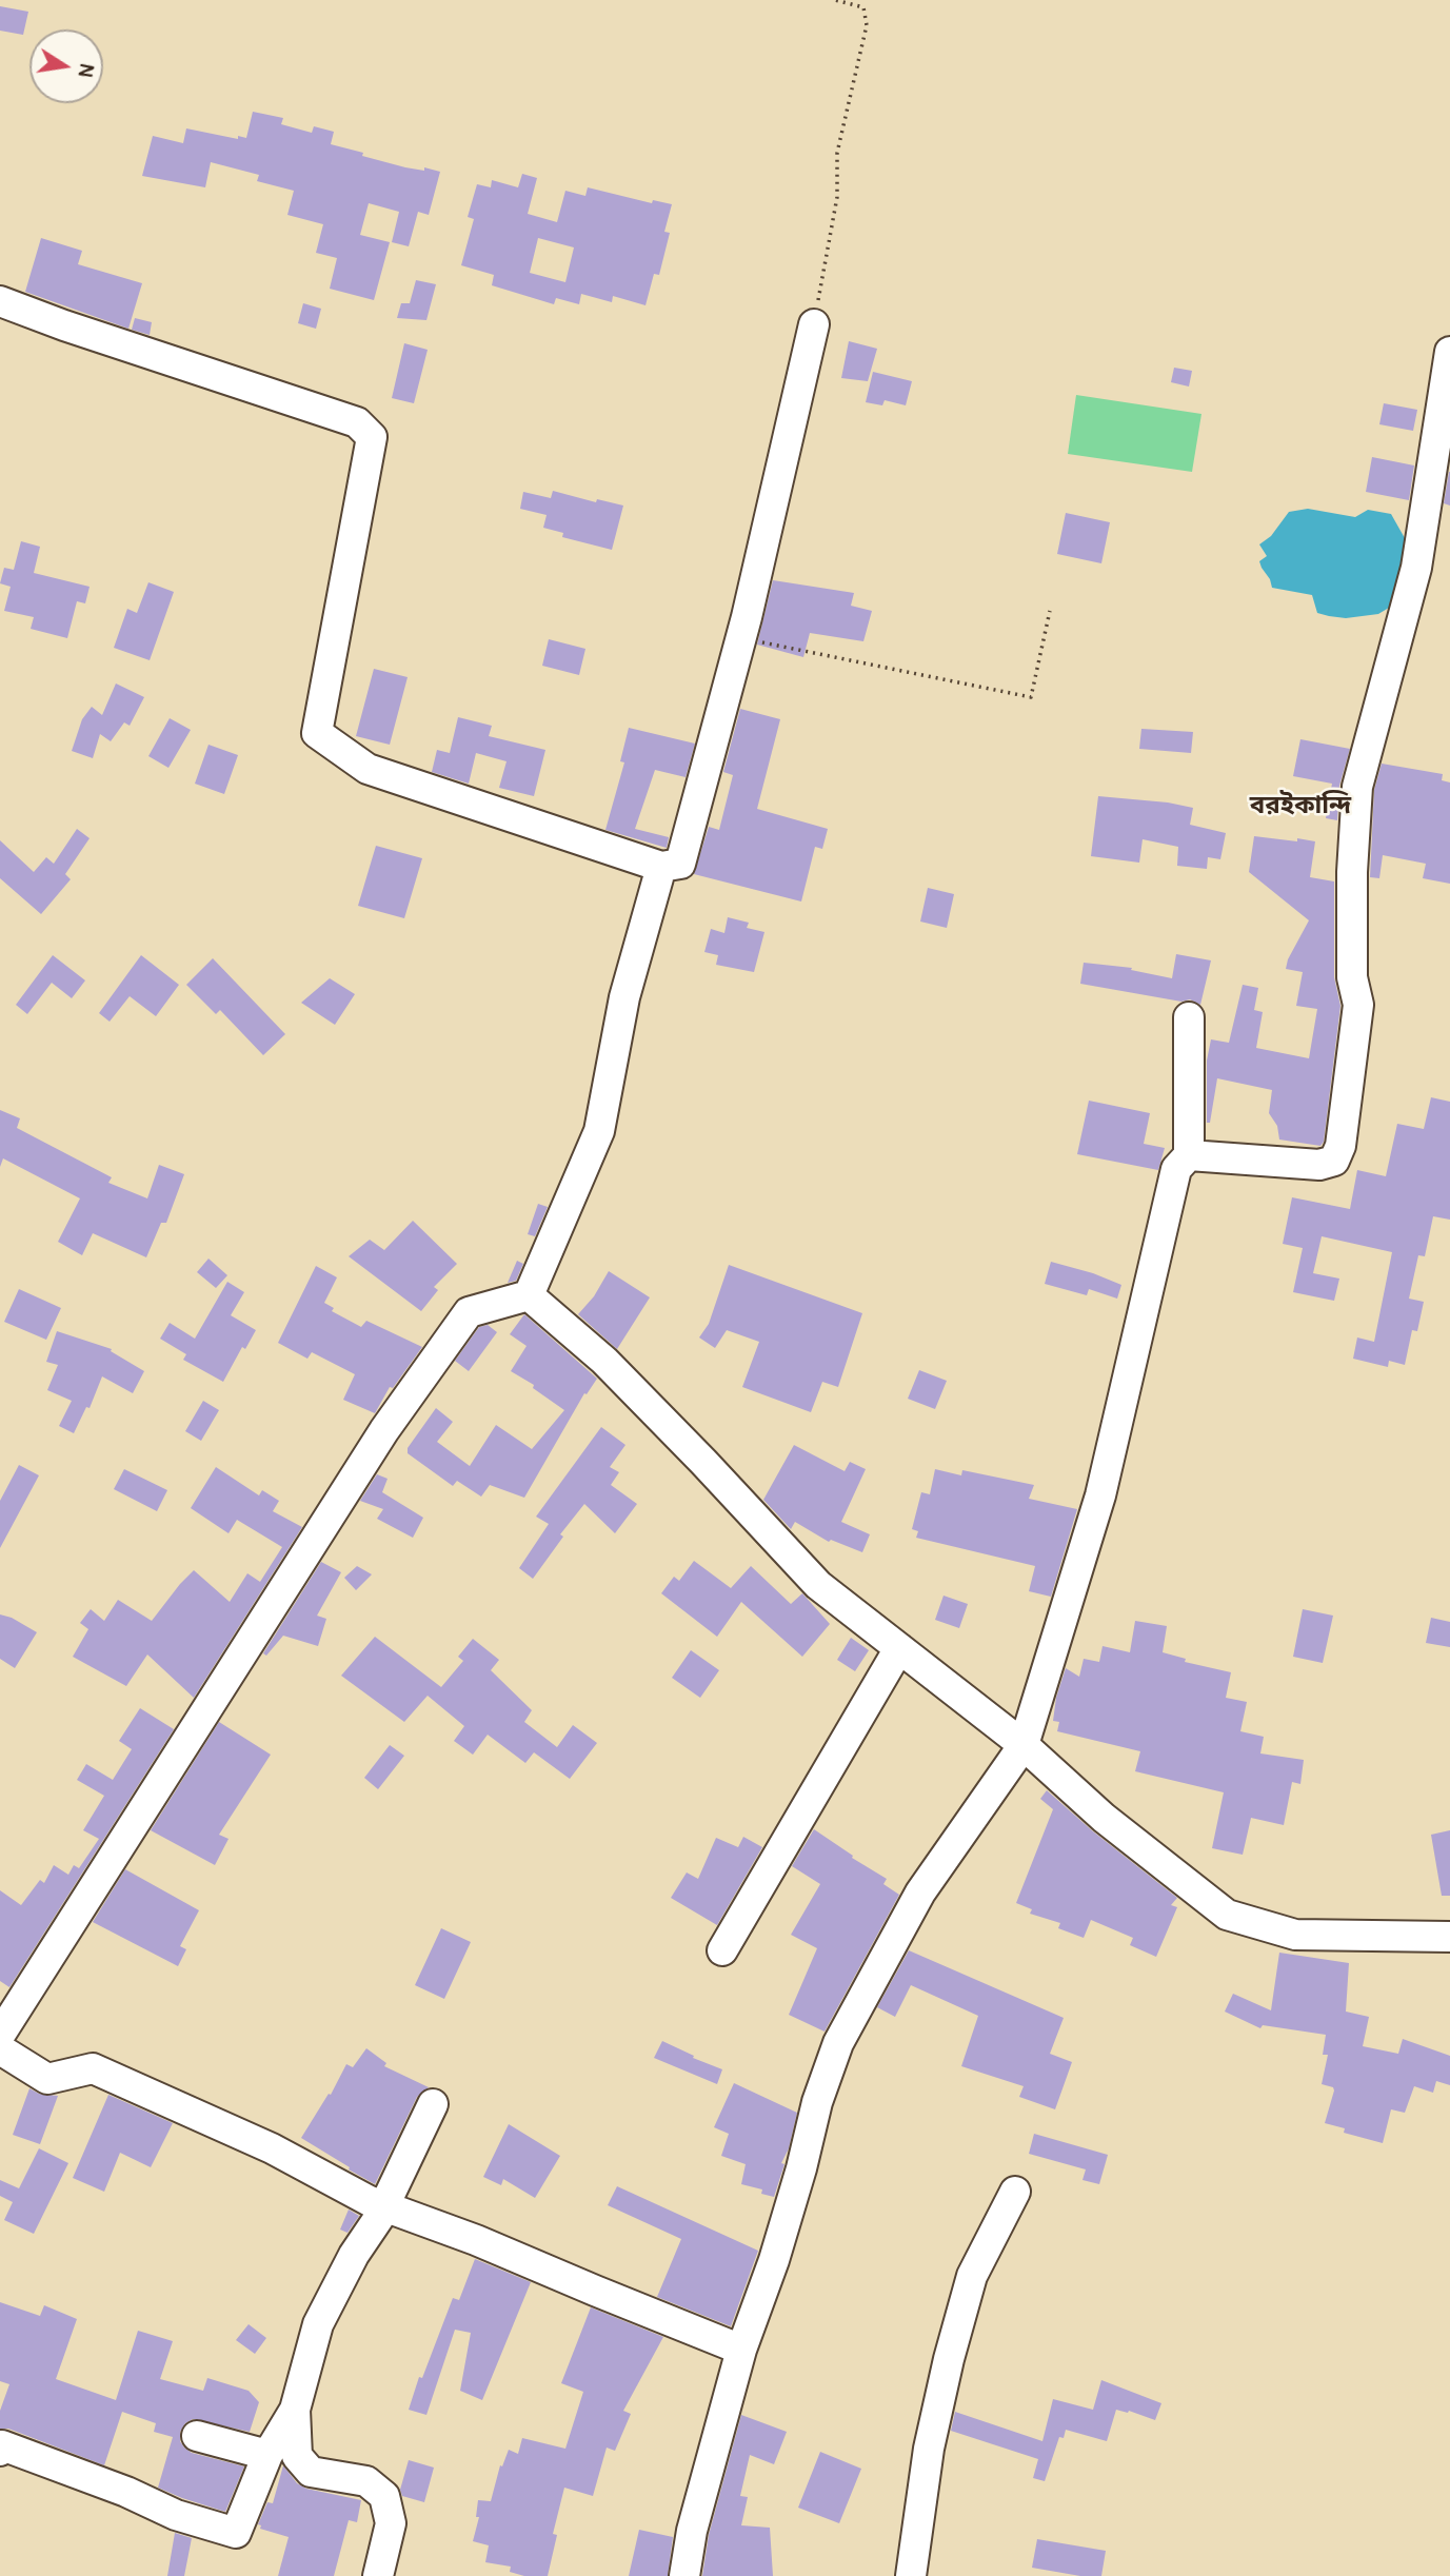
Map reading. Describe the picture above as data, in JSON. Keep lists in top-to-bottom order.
{
  "districts": ["বরইকান্দি"],
  "north": "right"
}
